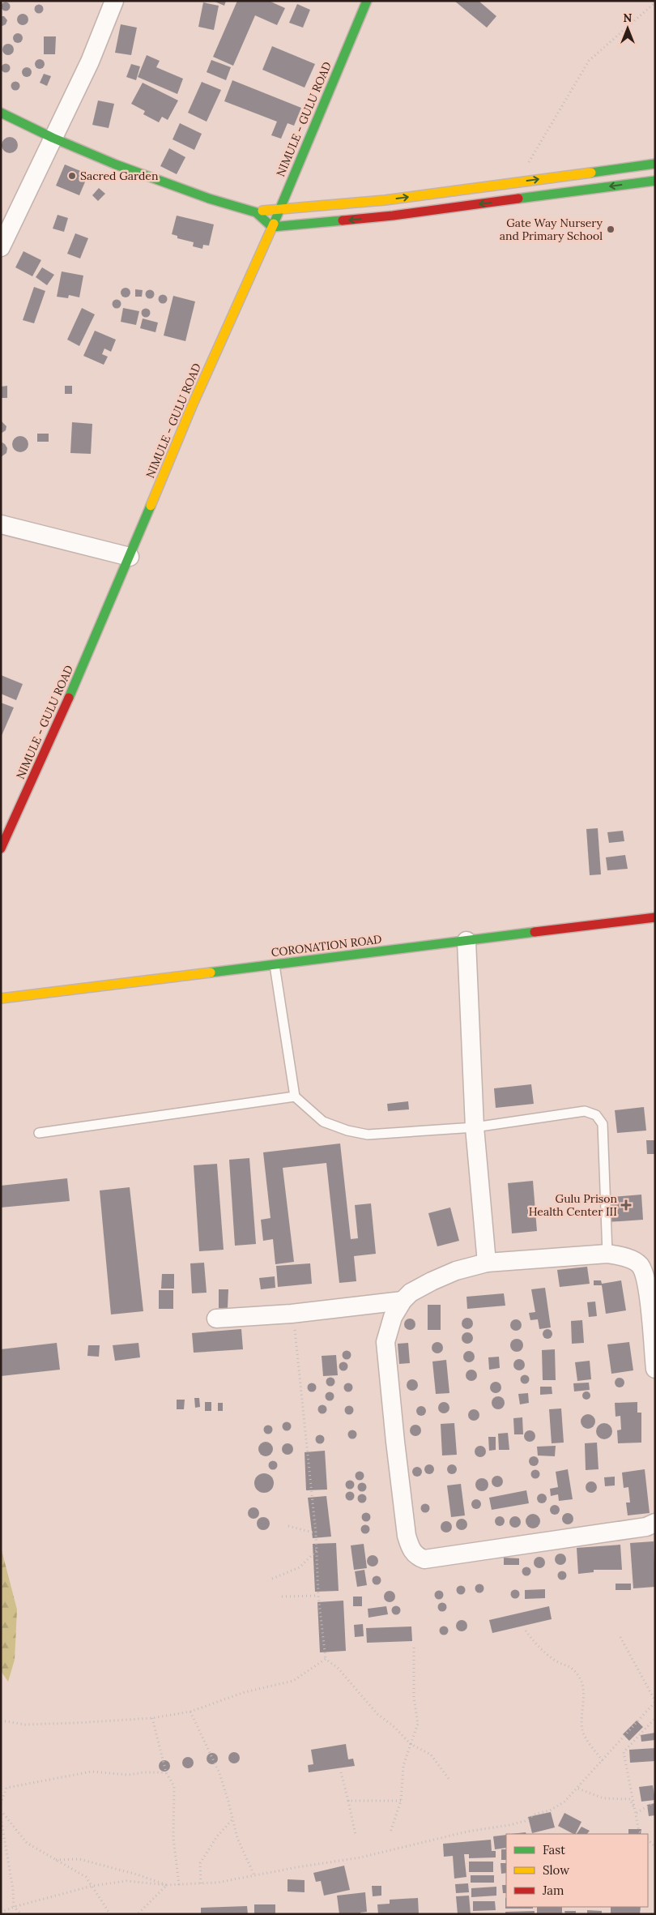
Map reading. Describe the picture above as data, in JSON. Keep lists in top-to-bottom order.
{
  "streets": {
    "main road": ["NIMULE - GULU ROAD", "CORONATION ROAD"]
  },
  "places": {
    "other": ["Sacred Garden", "Gate Way Nursery and Primary School"],
    "health": ["Gulu Prison Health Center III"]
  },
  "legend": ["Fast", "Slow", "Jam"],
  "north": "top"
}
